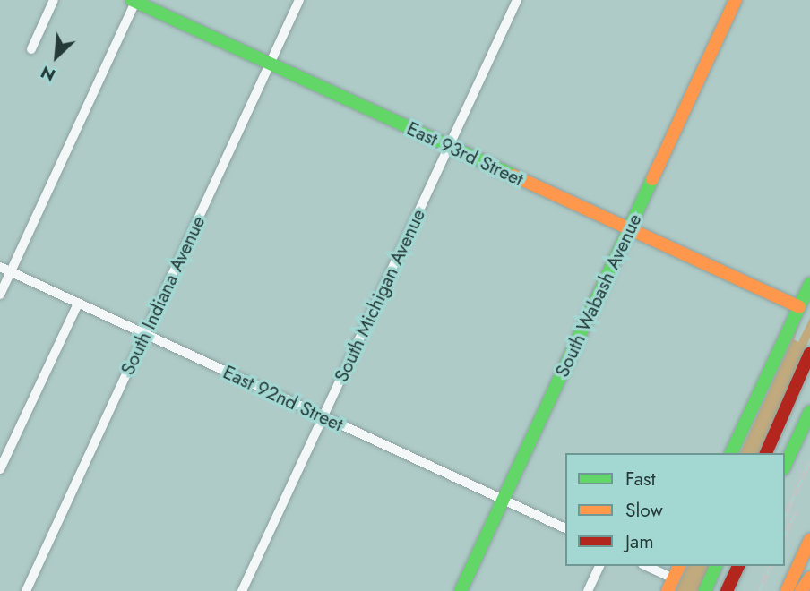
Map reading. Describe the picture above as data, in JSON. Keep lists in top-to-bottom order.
{
  "streets": {
    "main road": ["East 93rd Street", "South Wabash Avenue"],
    "street": ["South Indiana Avenue", "South Michigan Avenue", "East 92nd Street"]
  },
  "crossings": [
    ["East 93rd Street", "South Indiana Avenue"],
    ["East 93rd Street", "South Michigan Avenue"],
    ["East 93rd Street", "South Wabash Avenue"],
    ["South Indiana Avenue", "East 92nd Street"],
    ["South Michigan Avenue", "East 92nd Street"],
    ["South Wabash Avenue", "East 92nd Street"]
  ],
  "legend": ["Fast", "Slow", "Jam"],
  "north": "bottom left"
}
